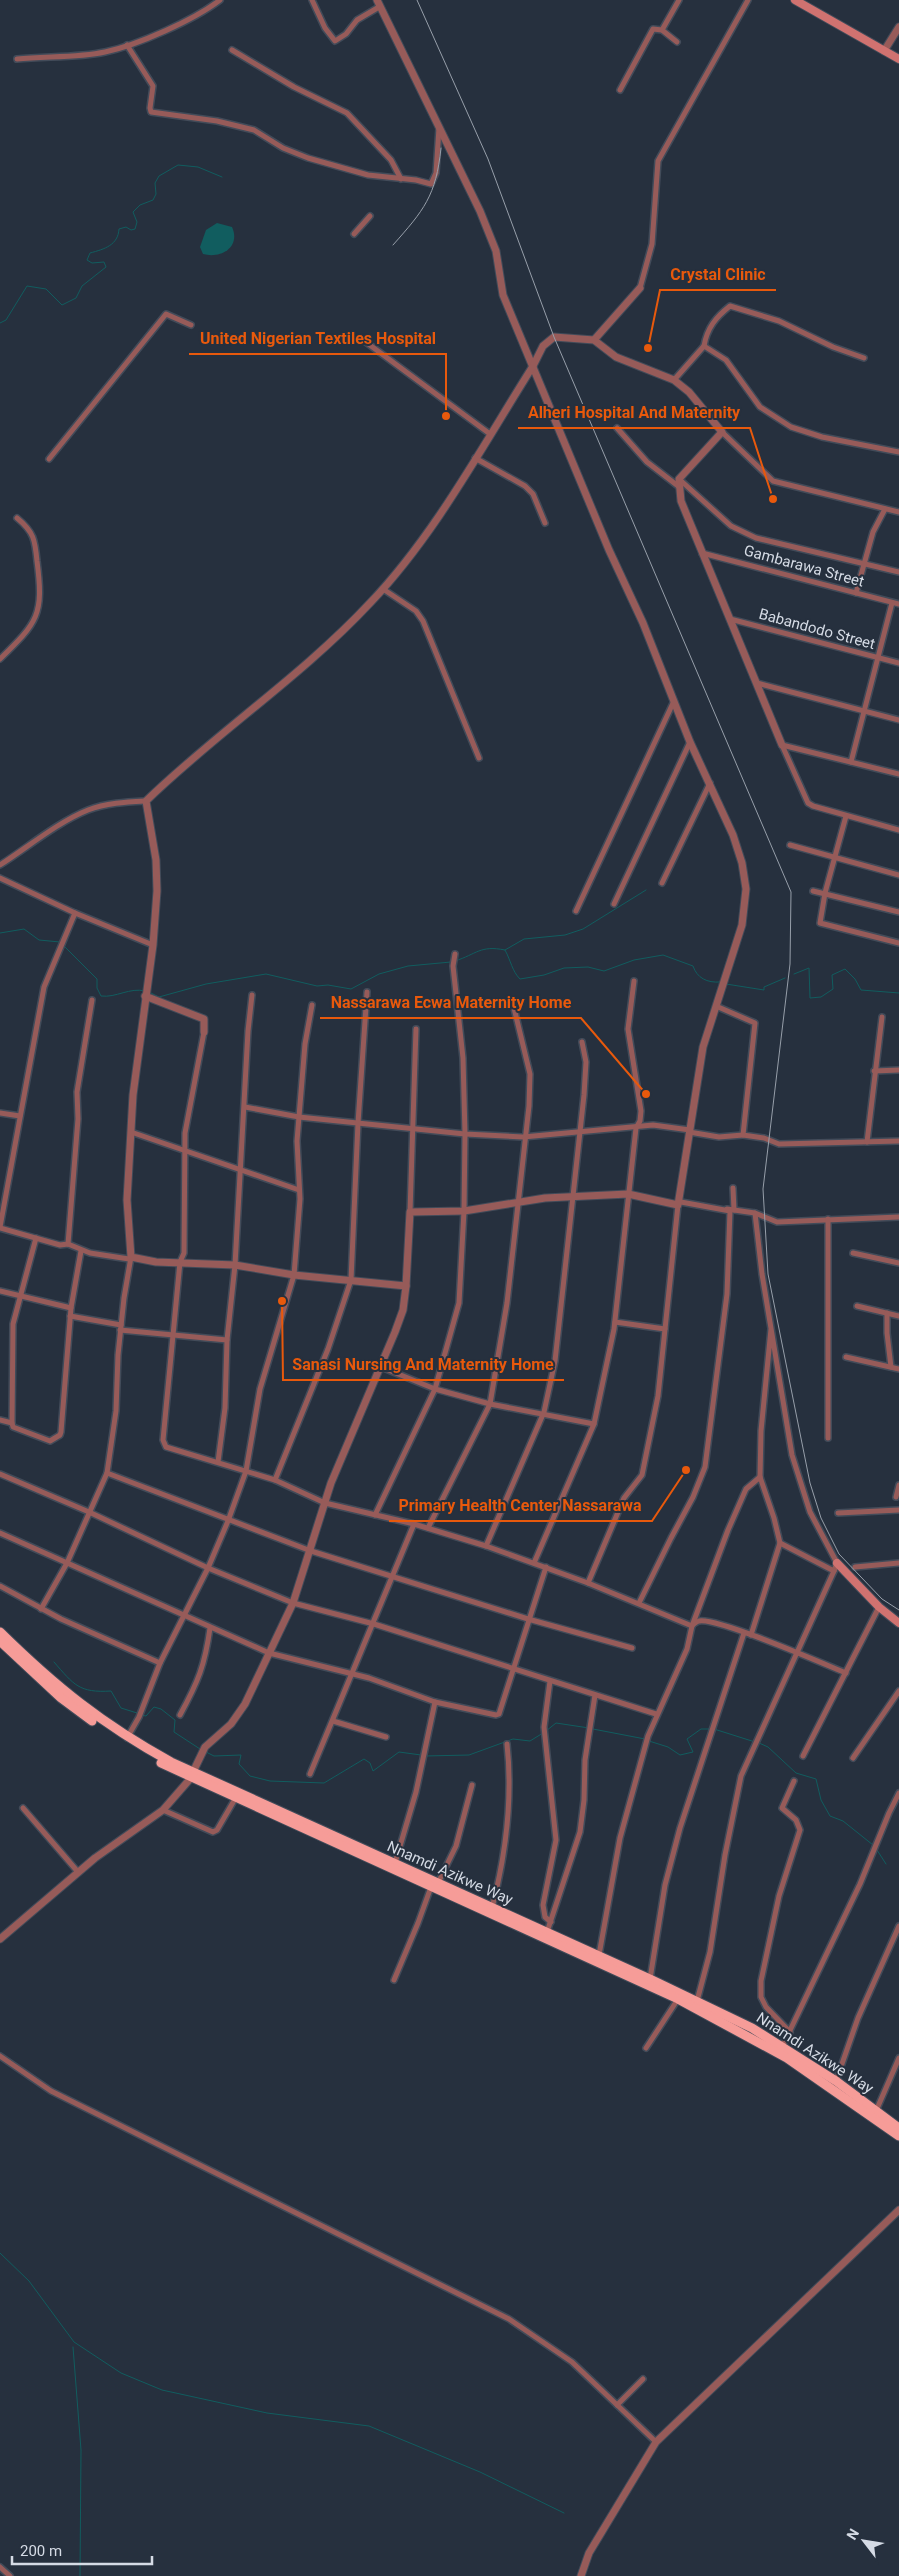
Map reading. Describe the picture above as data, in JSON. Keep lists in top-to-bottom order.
{
  "streets": {
    "highway": ["Nnamdi Azikwe Way"],
    "street": ["Gambarawa Street", "Babandodo Street"]
  },
  "places": [
    "Crystal Clinic",
    "United Nigerian Textiles Hospital",
    "Alheri Hospital And Maternity",
    "Nassarawa Ecwa Maternity Home",
    "Sanasi Nursing And Maternity Home",
    "Primary Health Center Nassarawa"
  ],
  "scale_bar": "200 m",
  "north": "top left"
}
